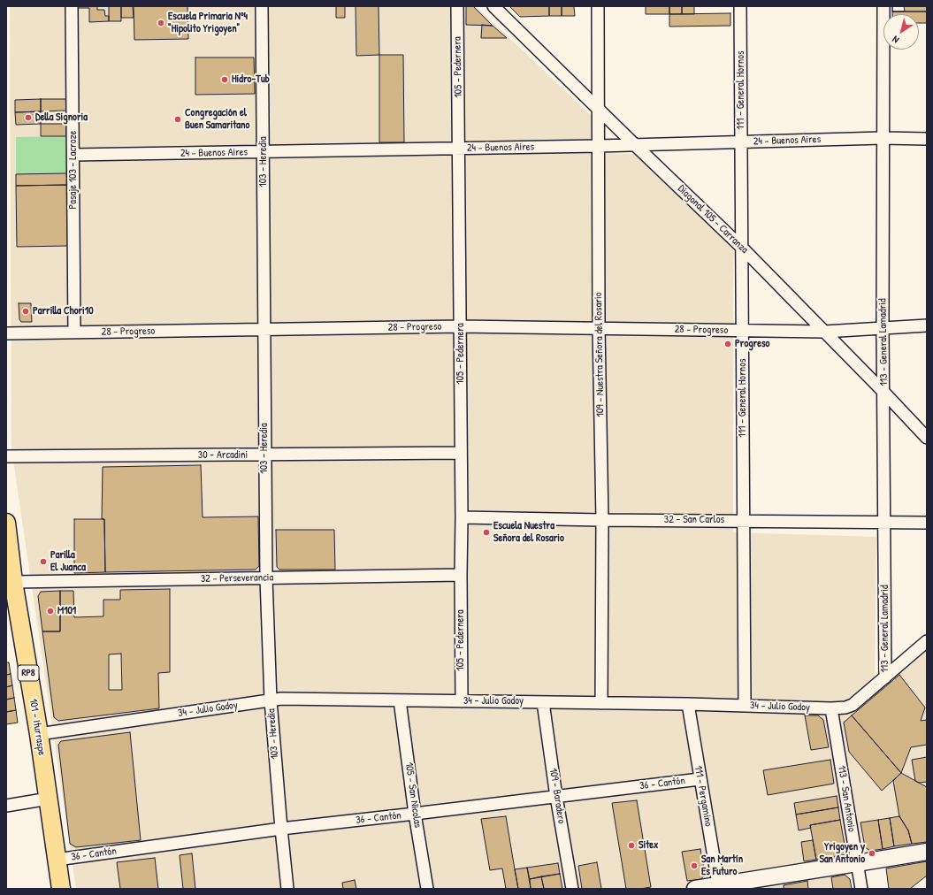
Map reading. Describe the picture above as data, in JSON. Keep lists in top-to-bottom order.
{
  "streets": {
    "main road": ["RP8", "101 - Iturraspe"],
    "street": [
      "105 - Pedernera",
      "111 - General Hornos",
      "24 - Buenos Aires",
      "103 - Heredia",
      "Pasaje 103 - Lacroze",
      "Diagonal 105 - Carranza",
      "28 - Progreso",
      "113 - General Lamadrid",
      "109 - Nuestra Señora del Rosario",
      "30 - Arcadini",
      "32 - San Carlos",
      "32 - Perseverancia",
      "34 - Julio Godoy",
      "36 - Cantón",
      "105 - San Nicolas",
      "109 - Baradero",
      "111 - Pergamino",
      "113 - San Antonio"
    ]
  },
  "crossings": [
    ["105 - Pedernera", "24 - Buenos Aires"],
    ["105 - Pedernera", "28 - Progreso"],
    ["105 - Pedernera", "30 - Arcadini"],
    ["105 - Pedernera", "32 - San Carlos"],
    ["105 - Pedernera", "32 - Perseverancia"],
    ["105 - Pedernera", "34 - Julio Godoy"],
    ["111 - General Hornos", "24 - Buenos Aires"],
    ["111 - General Hornos", "Diagonal 105 - Carranza"],
    ["111 - General Hornos", "28 - Progreso"],
    ["111 - General Hornos", "32 - San Carlos"],
    ["111 - General Hornos", "34 - Julio Godoy"],
    ["24 - Buenos Aires", "103 - Heredia"],
    ["24 - Buenos Aires", "Pasaje 103 - Lacroze"],
    ["24 - Buenos Aires", "Diagonal 105 - Carranza"],
    ["24 - Buenos Aires", "113 - General Lamadrid"],
    ["24 - Buenos Aires", "109 - Nuestra Señora del Rosario"],
    ["103 - Heredia", "28 - Progreso"],
    ["103 - Heredia", "30 - Arcadini"],
    ["103 - Heredia", "32 - Perseverancia"],
    ["103 - Heredia", "34 - Julio Godoy"],
    ["103 - Heredia", "36 - Cantón"],
    ["Pasaje 103 - Lacroze", "28 - Progreso"],
    ["Diagonal 105 - Carranza", "28 - Progreso"],
    ["Diagonal 105 - Carranza", "113 - General Lamadrid"],
    ["Diagonal 105 - Carranza", "109 - Nuestra Señora del Rosario"],
    ["28 - Progreso", "113 - General Lamadrid"],
    ["28 - Progreso", "109 - Nuestra Señora del Rosario"],
    ["113 - General Lamadrid", "32 - San Carlos"],
    ["113 - General Lamadrid", "34 - Julio Godoy"],
    ["109 - Nuestra Señora del Rosario", "32 - San Carlos"],
    ["109 - Nuestra Señora del Rosario", "34 - Julio Godoy"],
    ["32 - Perseverancia", "101 - Iturraspe"],
    ["34 - Julio Godoy", "101 - Iturraspe"],
    ["34 - Julio Godoy", "105 - San Nicolas"],
    ["34 - Julio Godoy", "109 - Baradero"],
    ["34 - Julio Godoy", "111 - Pergamino"],
    ["34 - Julio Godoy", "113 - San Antonio"],
    ["101 - Iturraspe", "36 - Cantón"],
    ["36 - Cantón", "105 - San Nicolas"],
    ["36 - Cantón", "109 - Baradero"],
    ["36 - Cantón", "111 - Pergamino"]
  ],
  "places": [
    "Escuela Primaria Nº4 \"Hipolito Yrigoyen\"",
    "Hidro-Tub",
    "Della Signoria",
    "Congregación el Buen Samaritano",
    "Parrilla Chori10",
    "Progreso",
    "Escuela Nuestra Señora del Rosario",
    "Parilla El Juanca",
    "M101",
    "Sitex",
    "Yrigoyen y San Antonio",
    "San Martín Es Futuro"
  ],
  "north": "bottom left"
}
